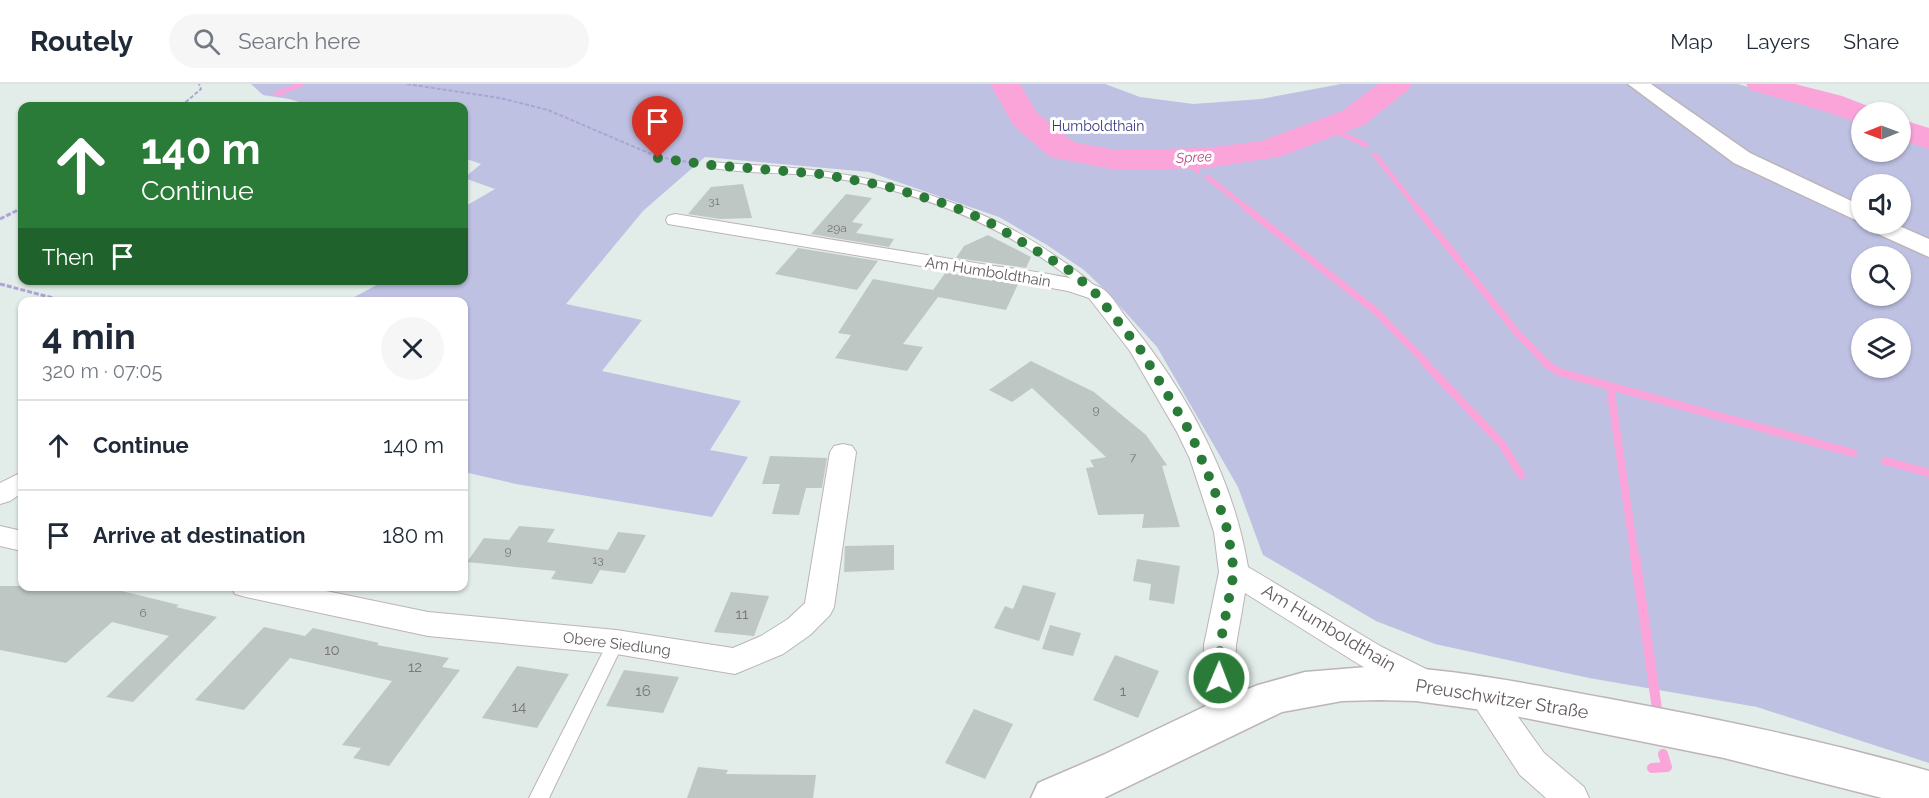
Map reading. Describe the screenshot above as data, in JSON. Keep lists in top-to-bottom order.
{
  "streets": {
    "street": ["Am Humboldthain", "Obere Siedlung", "Preuschwitzer Straße"]
  },
  "crossings": [
    ["Am Humboldthain", "Preuschwitzer Straße"]
  ],
  "water": ["Spree"],
  "parks": ["Humboldthain"],
  "house_numbers": [
    "31",
    "29a",
    "9",
    "7",
    "9",
    "13",
    "6",
    "11",
    "10",
    "12",
    "16",
    "1",
    "14"
  ],
  "north": "left",
  "page": {
    "header": "Routely",
    "search": "Search here",
    "nav": ["Map", "Layers", "Share"],
    "turn": ["140 m", "Continue"],
    "then": "Then",
    "heading": ["4 min", "320 m · 07:05"],
    "list": [
      {
        "name": "Continue",
        "value": "140 m"
      },
      {
        "name": "Arrive at destination",
        "value": "180 m"
      }
    ]
  }
}
